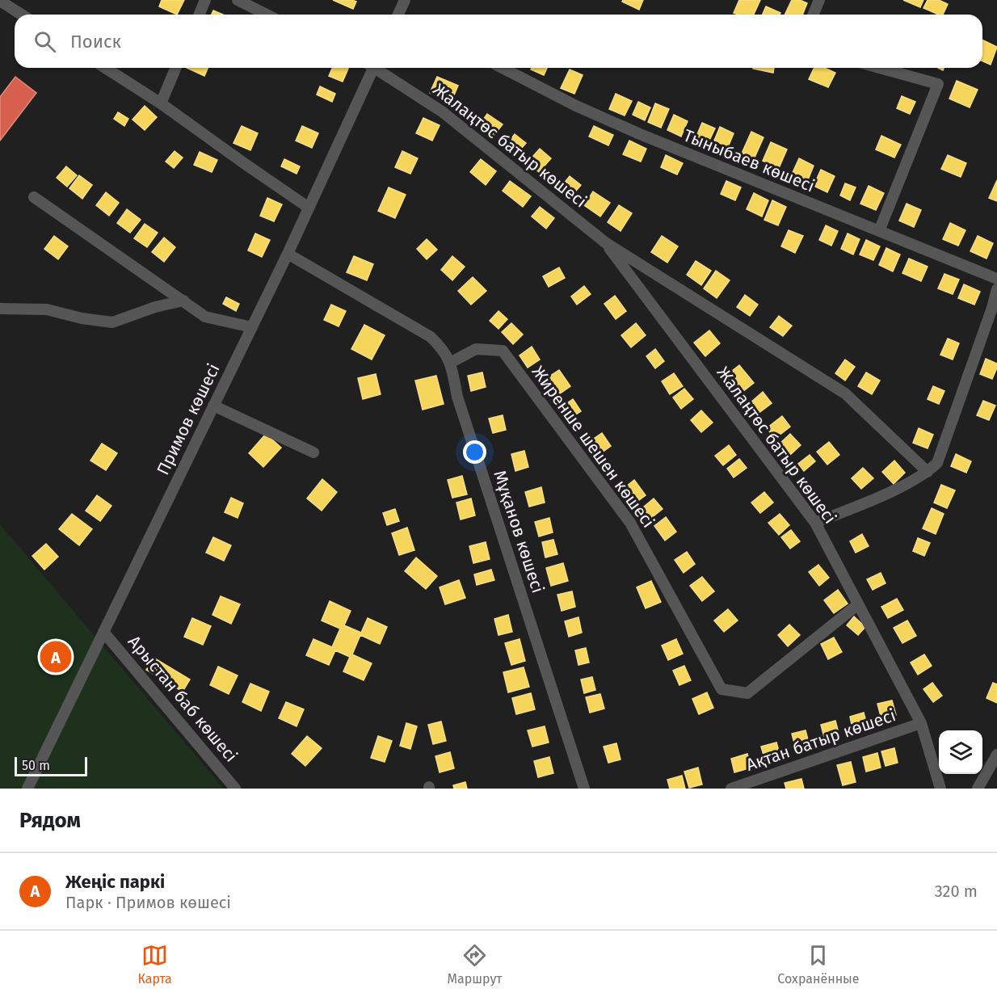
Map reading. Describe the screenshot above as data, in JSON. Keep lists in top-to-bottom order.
{
  "streets": {
    "street": [
      "Жалаңтөс батыр көшесі",
      "Тыныбаев көшесі",
      "Примов көшесі",
      "Жиренше шешен көшесі",
      "Мұқанов көшесі",
      "Арыстан баб көшесі",
      "Ақтан батыр көшесі"
    ]
  },
  "crossings": [
    ["Жалаңтөс батыр көшесі", "Жиренше шешен көшесі"],
    ["Жалаңтөс батыр көшесі", "Ақтан батыр көшесі"],
    ["Примов көшесі", "Мұқанов көшесі"],
    ["Примов көшесі", "Арыстан баб көшесі"],
    ["Жиренше шешен көшесі", "Мұқанов көшесі"]
  ],
  "scale_bar": "50 m",
  "page": {
    "search": "Поиск",
    "pins": "A",
    "scale": "50 m",
    "heading": "Рядом",
    "list": [
      {
        "mark": "A",
        "name": "Жеңіс паркі",
        "note": "Парк · Примов көшесі",
        "value": "320 m"
      }
    ],
    "nav": ["Карта", "Маршрут", "Сохранённые"]
  }
}
